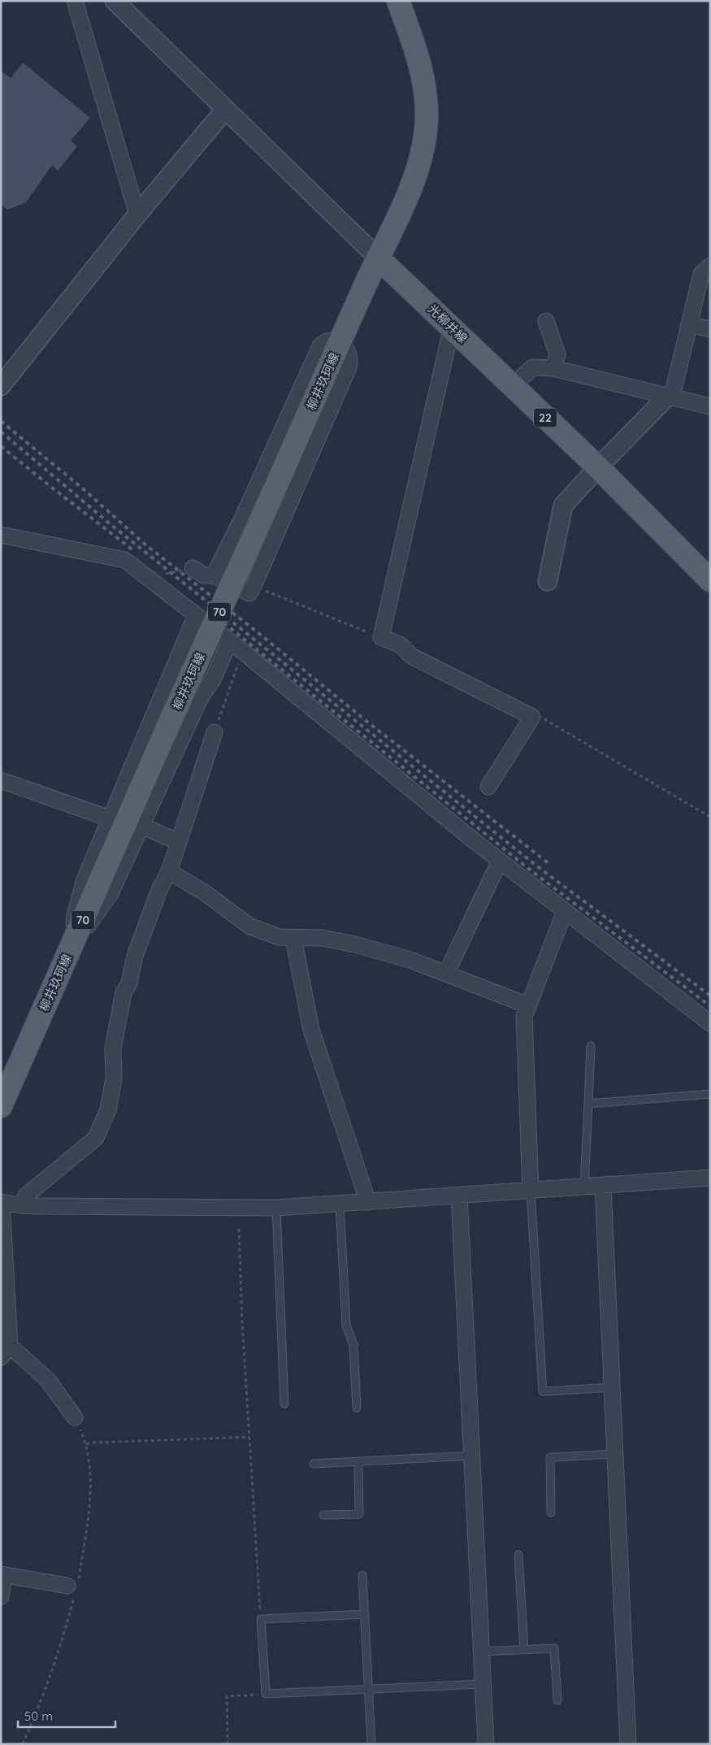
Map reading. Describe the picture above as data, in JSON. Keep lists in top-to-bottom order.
{
  "streets": {
    "main road": [
      "光柳井線",
      "柳井玖珂線",
      "22",
      "70"
    ]
  },
  "crossings": [
    ["光柳井線", "柳井玖珂線"]
  ],
  "scale_bar": "50 m"
}
